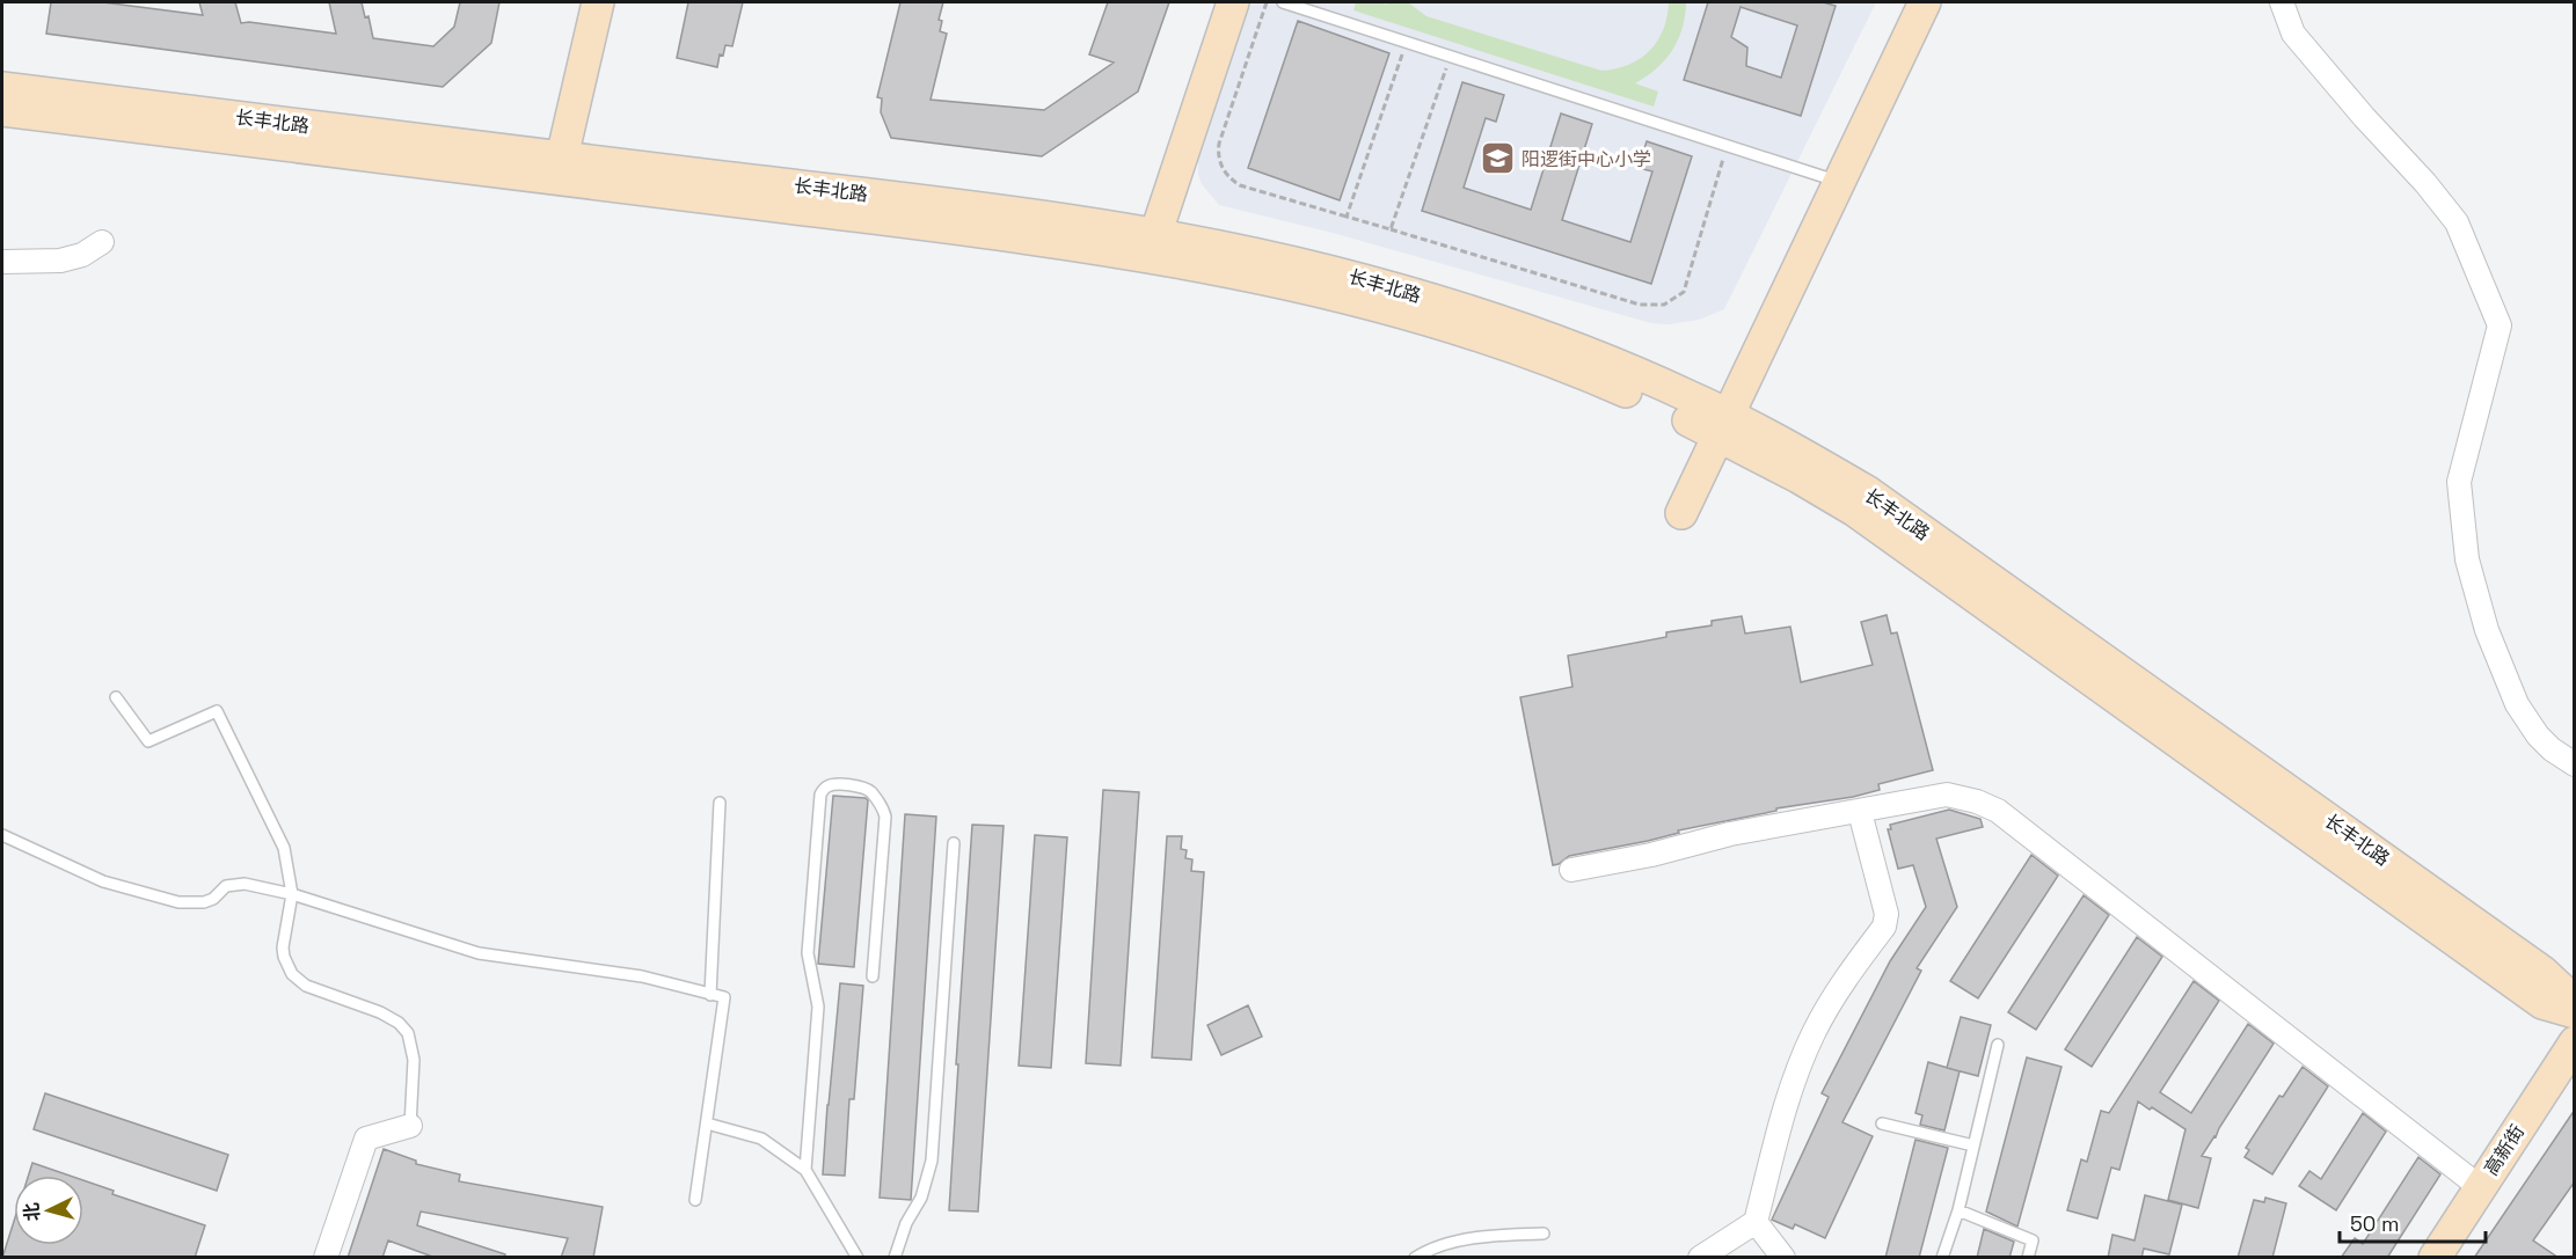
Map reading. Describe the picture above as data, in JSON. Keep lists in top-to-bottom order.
{
  "streets": {
    "street": ["长丰北路", "高新街"]
  },
  "places": {
    "school or university": ["阳逻街中心小学"]
  },
  "scale_bar": "50 m",
  "north": "left"
}
